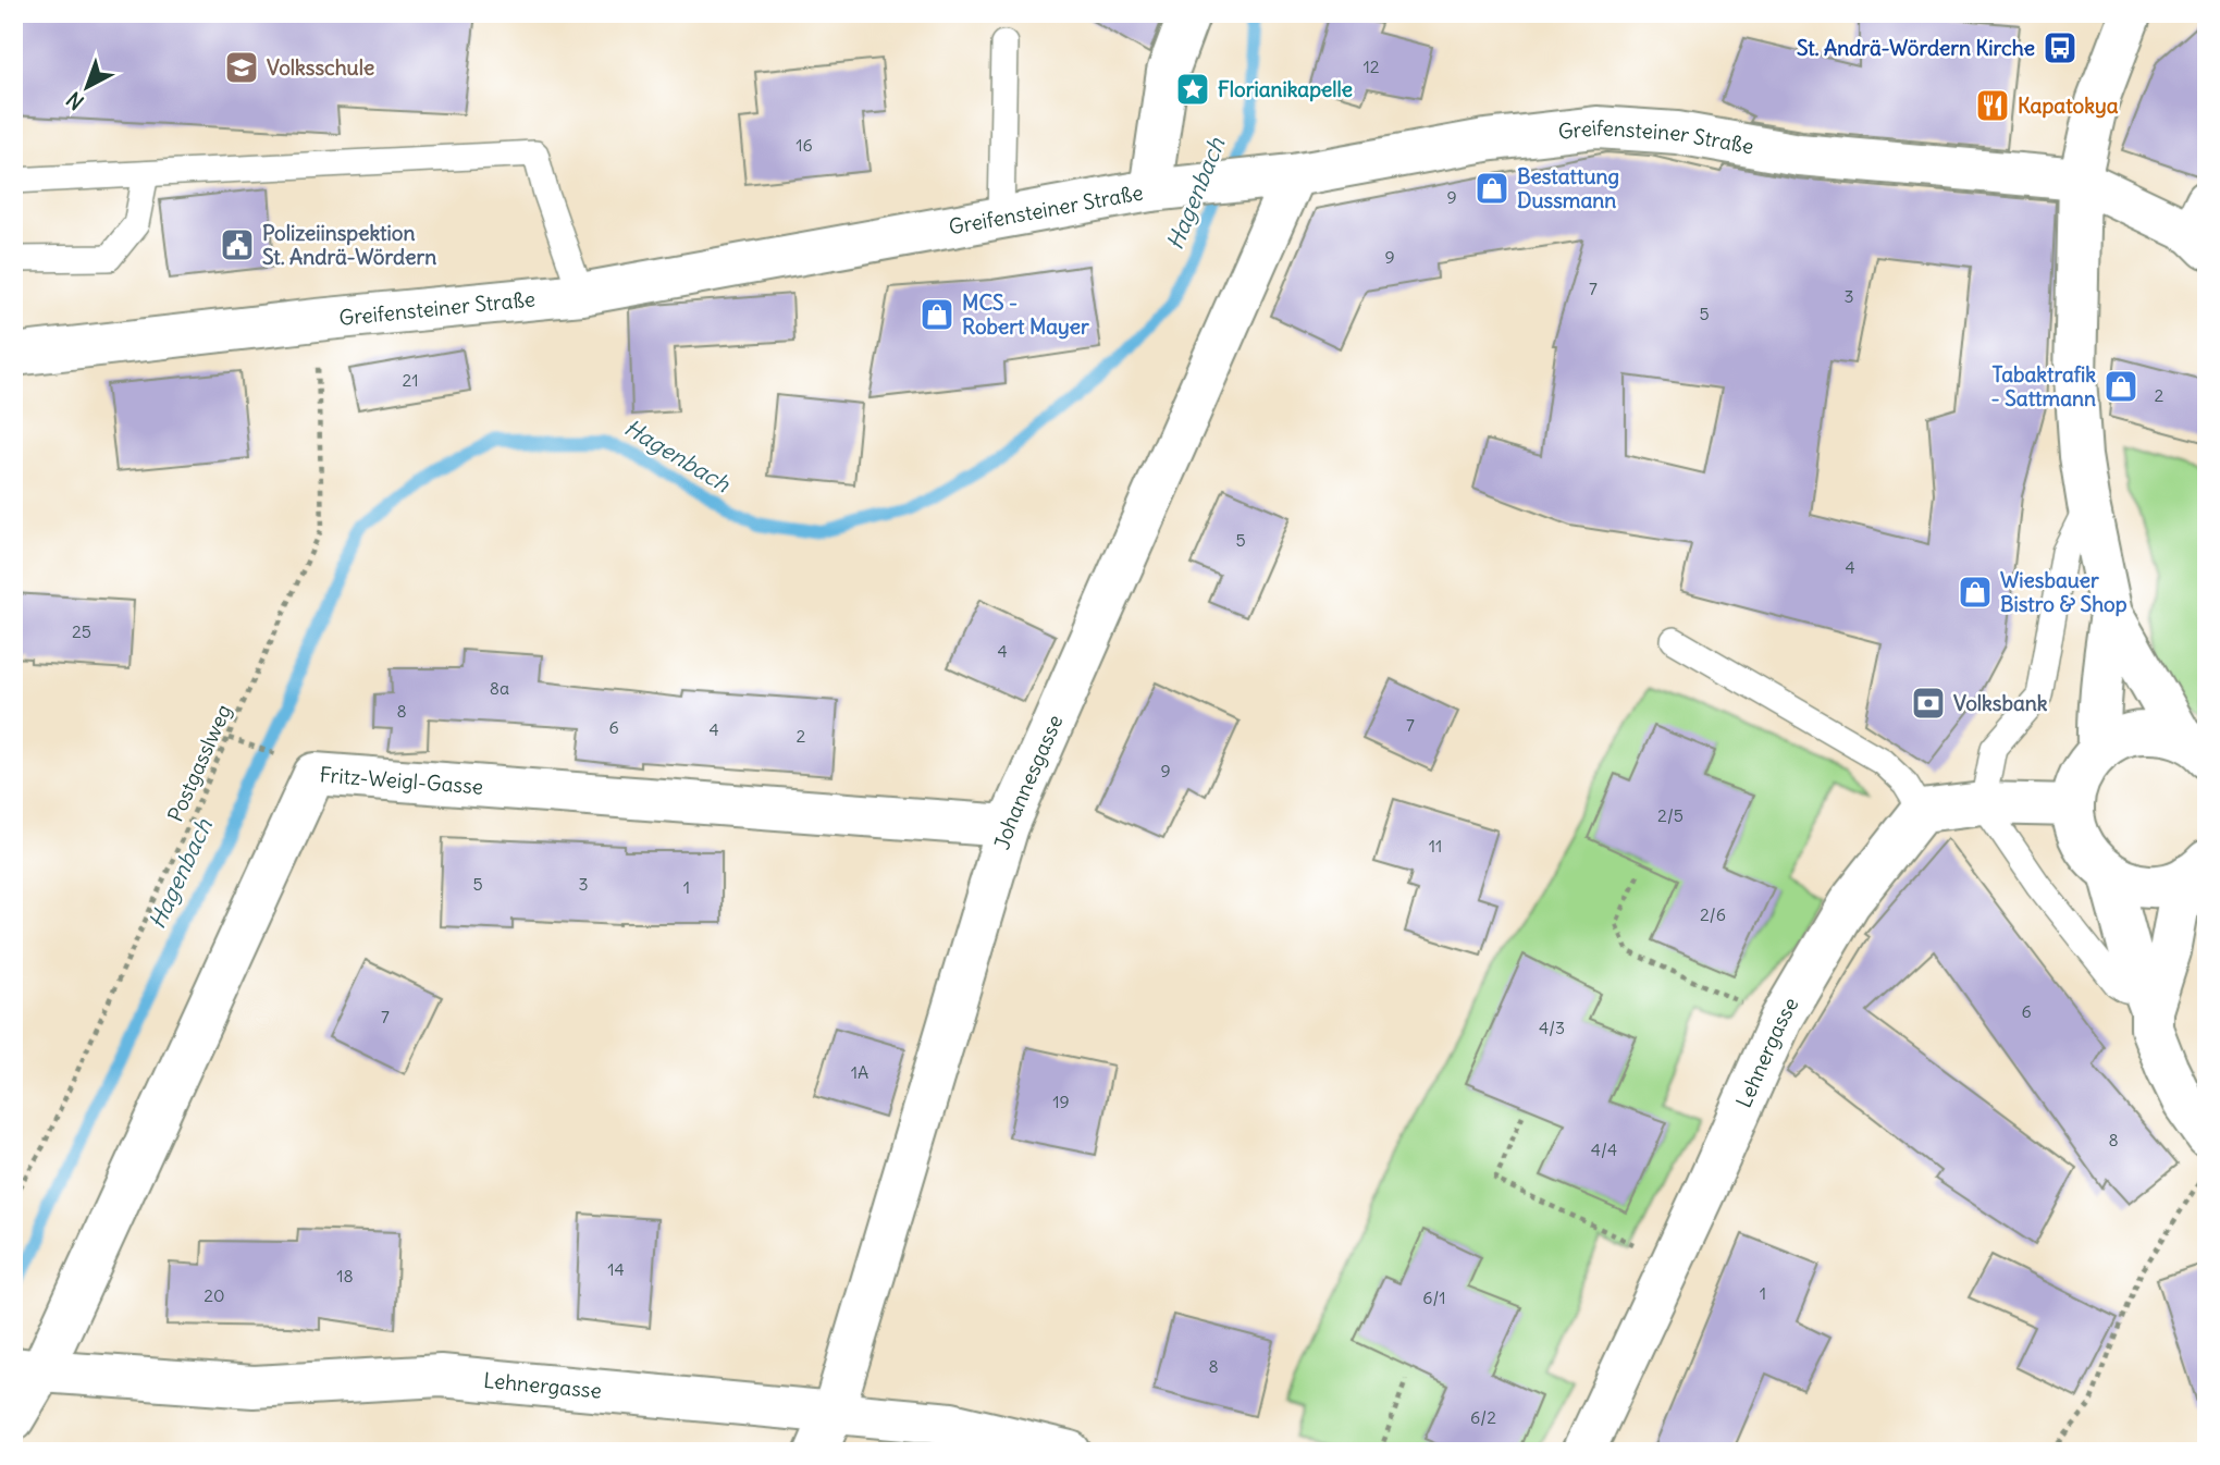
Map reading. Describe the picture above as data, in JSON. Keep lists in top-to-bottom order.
{
  "streets": {
    "street": [
      "Greifensteiner Straße",
      "Johannesgasse",
      "Fritz-Weigl-Gasse",
      "Lehnergasse"
    ],
    "path": ["Postgasslweg"]
  },
  "crossings": [
    ["Greifensteiner Straße", "Postgasslweg"],
    ["Greifensteiner Straße", "Johannesgasse"],
    ["Johannesgasse", "Fritz-Weigl-Gasse"],
    ["Johannesgasse", "Lehnergasse"],
    ["Fritz-Weigl-Gasse", "Lehnergasse"]
  ],
  "water": ["Hagenbach"],
  "places": {
    "bus stop": ["St. Andrä-Wördern Kirche"],
    "school or university": ["Volksschule"],
    "place": ["Florianikapelle"],
    "restaurant": ["Kapatokya"],
    "shop": [
      "Bestattung Dussmann",
      "MCS - Robert Mayer",
      "Tabaktrafik - Sattmann",
      "Wiesbauer Bistro & Shop"
    ],
    "public building": ["Polizeiinspektion St. Andrä-Wördern"],
    "bank": ["Volksbank"]
  },
  "house_numbers": [
    "12",
    "16",
    "9",
    "9",
    "7",
    "3",
    "5",
    "21",
    "2",
    "5",
    "4",
    "25",
    "4",
    "8a",
    "8",
    "7",
    "6",
    "4",
    "2",
    "9",
    "2/5",
    "11",
    "5",
    "3",
    "1",
    "2/6",
    "6",
    "7",
    "4/3",
    "1A",
    "19",
    "8",
    "4/4",
    "14",
    "18",
    "1",
    "20",
    "6/1",
    "8",
    "6/2"
  ],
  "north": "bottom left"
}
